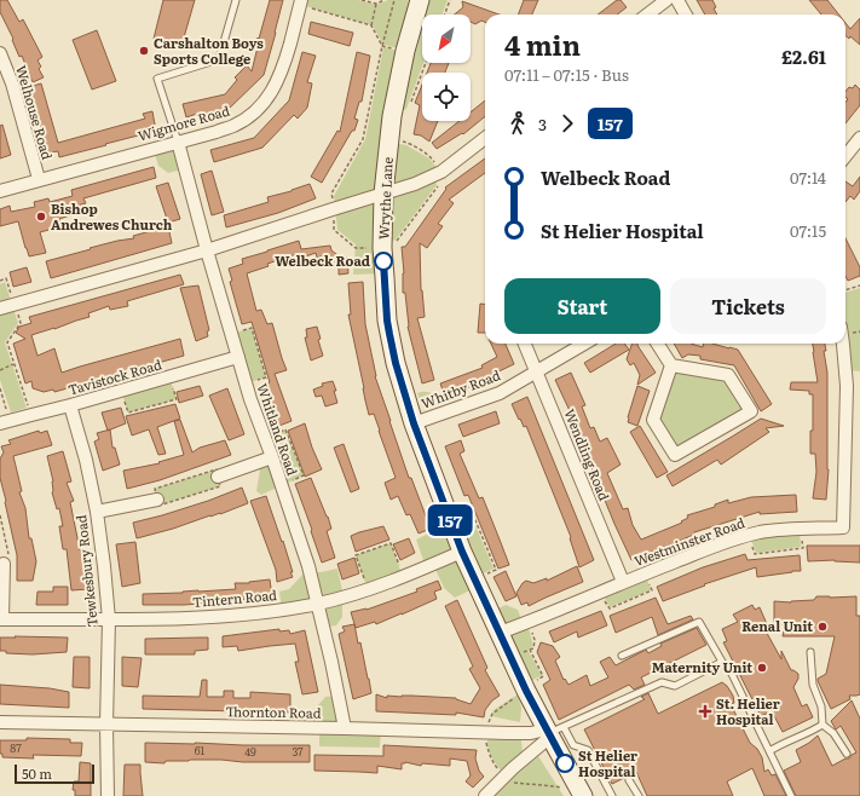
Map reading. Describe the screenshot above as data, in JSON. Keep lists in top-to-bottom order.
{
  "streets": {
    "main road": ["Wrythe Lane"],
    "street": [
      "Welhouse Road",
      "Wigmore Road",
      "Tavistock Road",
      "Whitby Road",
      "Whitland Road",
      "Wendling Road",
      "Westminster Road",
      "Tewkesbury Road",
      "Tintern Road",
      "Thornton Road"
    ]
  },
  "crossings": [
    ["Welhouse Road", "Wigmore Road"],
    ["Wigmore Road", "Whitland Road"],
    ["Wrythe Lane", "Whitby Road"],
    ["Wrythe Lane", "Westminster Road"],
    ["Wrythe Lane", "Tintern Road"],
    ["Wrythe Lane", "Thornton Road"],
    ["Tavistock Road", "Whitland Road"],
    ["Tavistock Road", "Tewkesbury Road"],
    ["Whitby Road", "Wendling Road"],
    ["Whitland Road", "Tintern Road"],
    ["Whitland Road", "Thornton Road"],
    ["Wendling Road", "Westminster Road"],
    ["Tewkesbury Road", "Tintern Road"],
    ["Tewkesbury Road", "Thornton Road"]
  ],
  "places": {
    "other": [
      "Carshalton Boys Sports College",
      "Bishop Andrewes Church",
      "Welbeck Road",
      "Renal Unit",
      "Maternity Unit",
      "St Helier Hospital"
    ],
    "health": ["St. Helier Hospital"]
  },
  "lines": ["bus line 157"],
  "house_numbers": [
    "87",
    "61",
    "49",
    "37"
  ],
  "scale_bar": "50 m",
  "north": "bottom left",
  "page": {
    "on_map": "157",
    "heading": ["4 min", "07:11 – 07:15 · Bus", "£2.61"],
    "legs": ["3", "157"],
    "list": [
      {
        "name": "Welbeck Road",
        "value": "07:14"
      },
      {
        "name": "St Helier Hospital",
        "value": "07:15"
      }
    ],
    "buttons": ["Start", "Tickets"],
    "scale": "50 m"
  }
}
